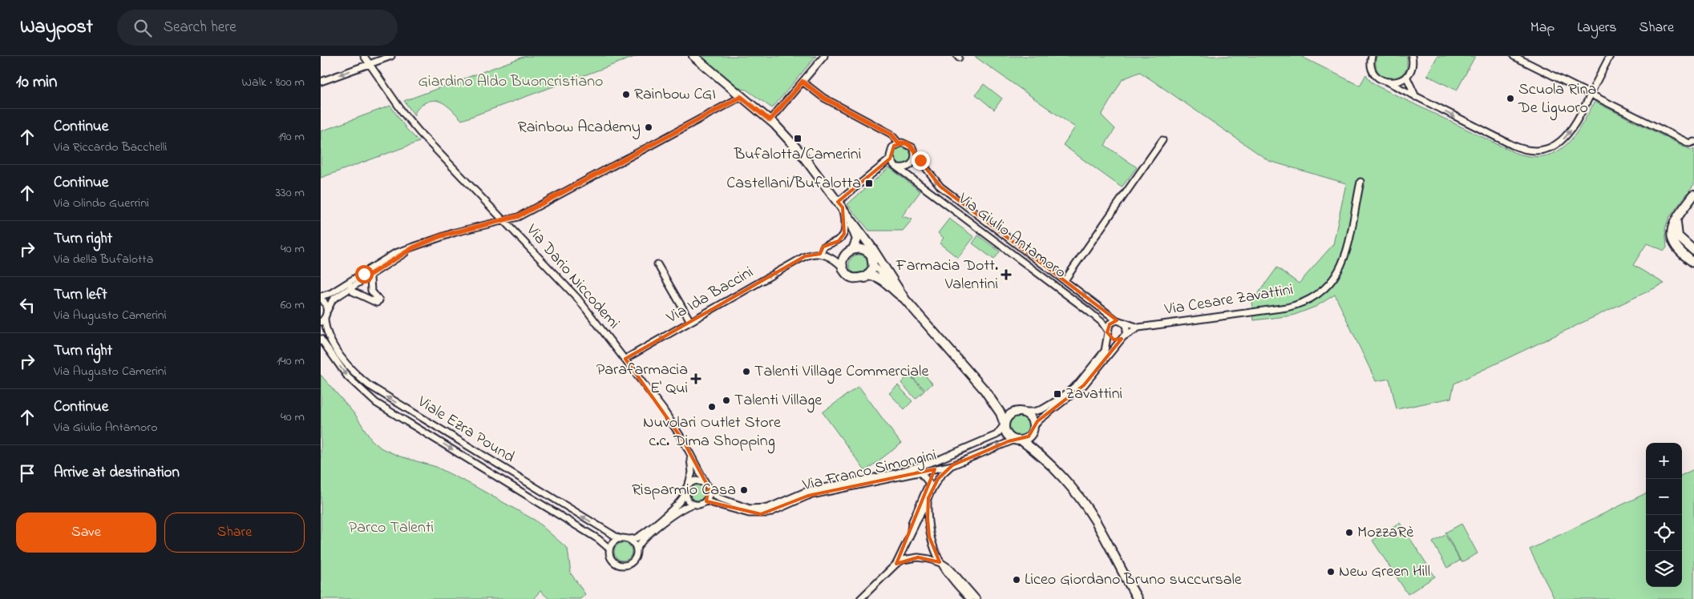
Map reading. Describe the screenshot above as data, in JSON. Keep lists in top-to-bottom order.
{
  "streets": {
    "street": [
      "Via Giulio Antamoro",
      "Via Dario Niccodemi",
      "Via Ida Baccini",
      "Via Cesare Zavattini",
      "Viale Ezra Pound",
      "Via Franco Simongini"
    ]
  },
  "crossings": [
    ["Via Giulio Antamoro", "Via Cesare Zavattini"],
    ["Via Dario Niccodemi", "Via Ida Baccini"],
    ["Via Dario Niccodemi", "Via Franco Simongini"],
    ["Via Cesare Zavattini", "Via Franco Simongini"]
  ],
  "one_way": ["Via Ida Baccini"],
  "parks": ["Giardino Aldo Buoncristiano", "Parco Talenti"],
  "places": {
    "other": [
      "Rainbow CGI",
      "Scuola Rina De Liguoro",
      "Rainbow Academy",
      "Talenti Village Commerciale",
      "Talenti Village",
      "Nuvolari Outlet Store c.c. Dima Shopping",
      "Risparmio Casa",
      "MozzaRè",
      "New Green Hill",
      "Liceo Giordano Bruno succursale"
    ],
    "transit": ["Bufalotta/Camerini", "Castellani/Bufalotta", "Zavattini"],
    "health": ["Farmacia Dott. Valentini", "Parafarmacia E' Qui"]
  },
  "page": {
    "header": "Waypost",
    "search": "Search here",
    "nav": ["Map", "Layers", "Share"],
    "heading": ["10 min", "Walk · 800 m"],
    "list": [
      ["Continue", "Via Riccardo Bacchelli", "190 m"],
      ["Continue", "Via Olindo Guerrini", "330 m"],
      ["Turn right", "Via della Bufalotta", "40 m"],
      ["Turn left", "Via Augusto Camerini", "60 m"],
      ["Turn right", "Via Augusto Camerini", "140 m"],
      ["Continue", "Via Giulio Antamoro", "40 m"],
      "Arrive at destination"
    ],
    "map_buttons": ["+", "−"],
    "buttons": ["Save", "Share"]
  }
}
